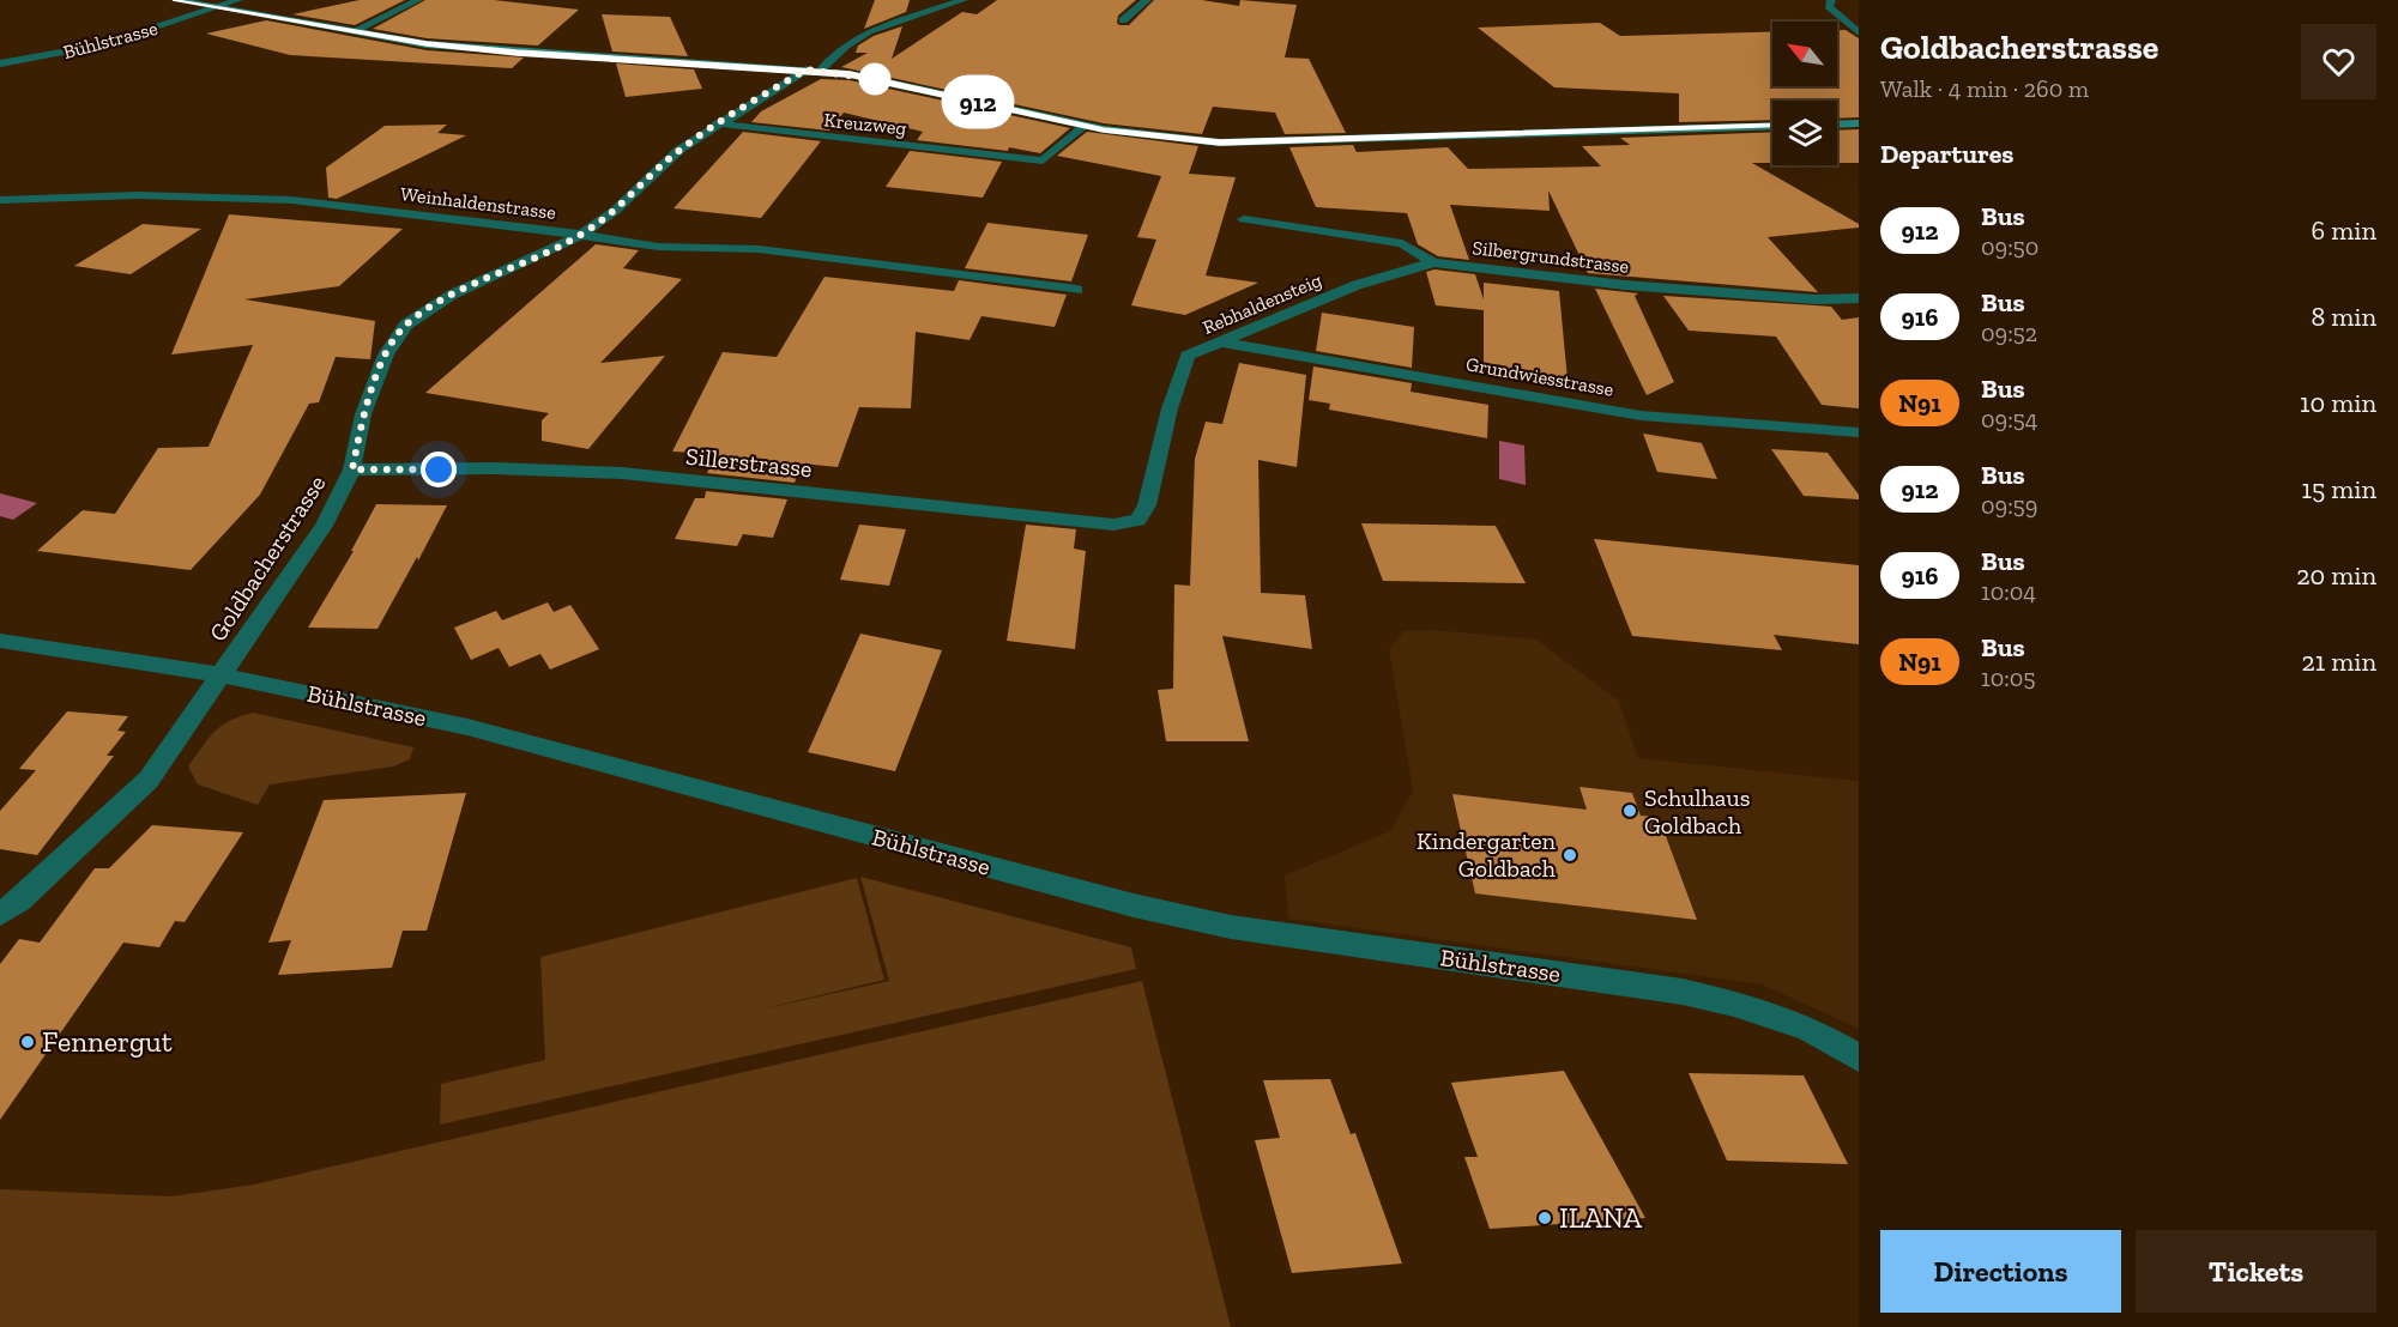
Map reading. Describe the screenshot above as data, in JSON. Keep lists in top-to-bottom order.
{
  "streets": {
    "street": [
      "Bühlstrasse",
      "Kreuzweg",
      "Weinhaldenstrasse",
      "Silbergrundstrasse",
      "Rebhaldensteig",
      "Grundwiesstrasse",
      "Sillerstrasse",
      "Goldbacherstrasse"
    ]
  },
  "crossings": [
    ["Bühlstrasse", "Goldbacherstrasse"],
    ["Kreuzweg", "Goldbacherstrasse"],
    ["Weinhaldenstrasse", "Goldbacherstrasse"],
    ["Silbergrundstrasse", "Rebhaldensteig"],
    ["Rebhaldensteig", "Grundwiesstrasse"],
    ["Rebhaldensteig", "Sillerstrasse"],
    ["Sillerstrasse", "Goldbacherstrasse"]
  ],
  "places": [
    "Schulhaus Goldbach",
    "Kindergarten Goldbach",
    "Fennergut",
    "ILANA"
  ],
  "lines": ["bus line 912"],
  "north": "top left",
  "page": {
    "on_map": "912",
    "heading": [
      ["Goldbacherstrasse", "Walk · 4 min · 260 m"],
      "Departures"
    ],
    "list": [
      {
        "mark": "912",
        "name": "Bus",
        "note": "09:50",
        "value": "6 min"
      },
      {
        "mark": "916",
        "name": "Bus",
        "note": "09:52",
        "value": "8 min"
      },
      {
        "mark": "N91",
        "name": "Bus",
        "note": "09:54",
        "value": "10 min"
      },
      {
        "mark": "912",
        "name": "Bus",
        "note": "09:59",
        "value": "15 min"
      },
      {
        "mark": "916",
        "name": "Bus",
        "note": "10:04",
        "value": "20 min"
      },
      {
        "mark": "N91",
        "name": "Bus",
        "note": "10:05",
        "value": "21 min"
      }
    ],
    "buttons": ["Directions", "Tickets"]
  }
}
